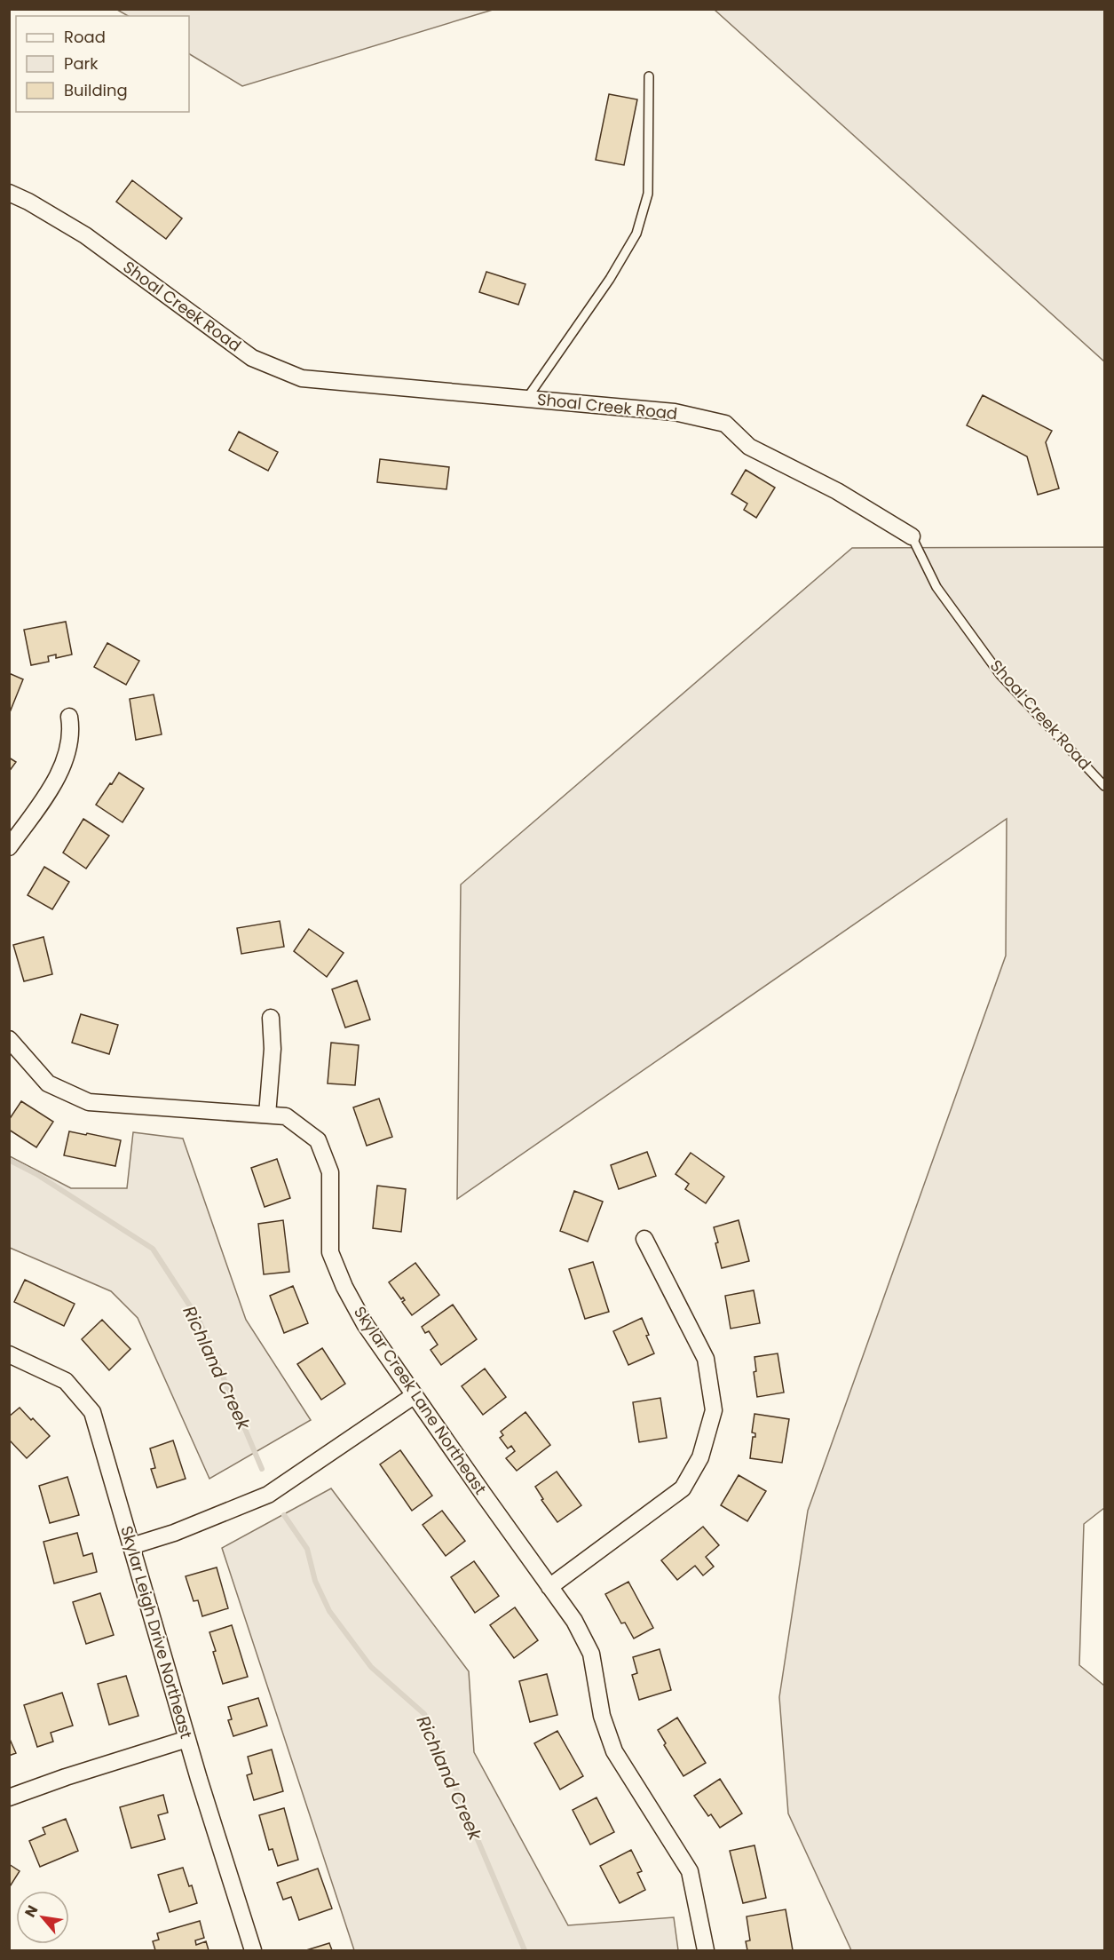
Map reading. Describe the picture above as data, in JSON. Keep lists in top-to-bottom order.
{
  "streets": {
    "street": ["Shoal Creek Road", "Skylar Creek Lane Northeast", "Skylar Leigh Drive Northeast"]
  },
  "water": ["Richland Creek"],
  "legend": ["Road", "Park", "Building"],
  "north": "top left"
}
